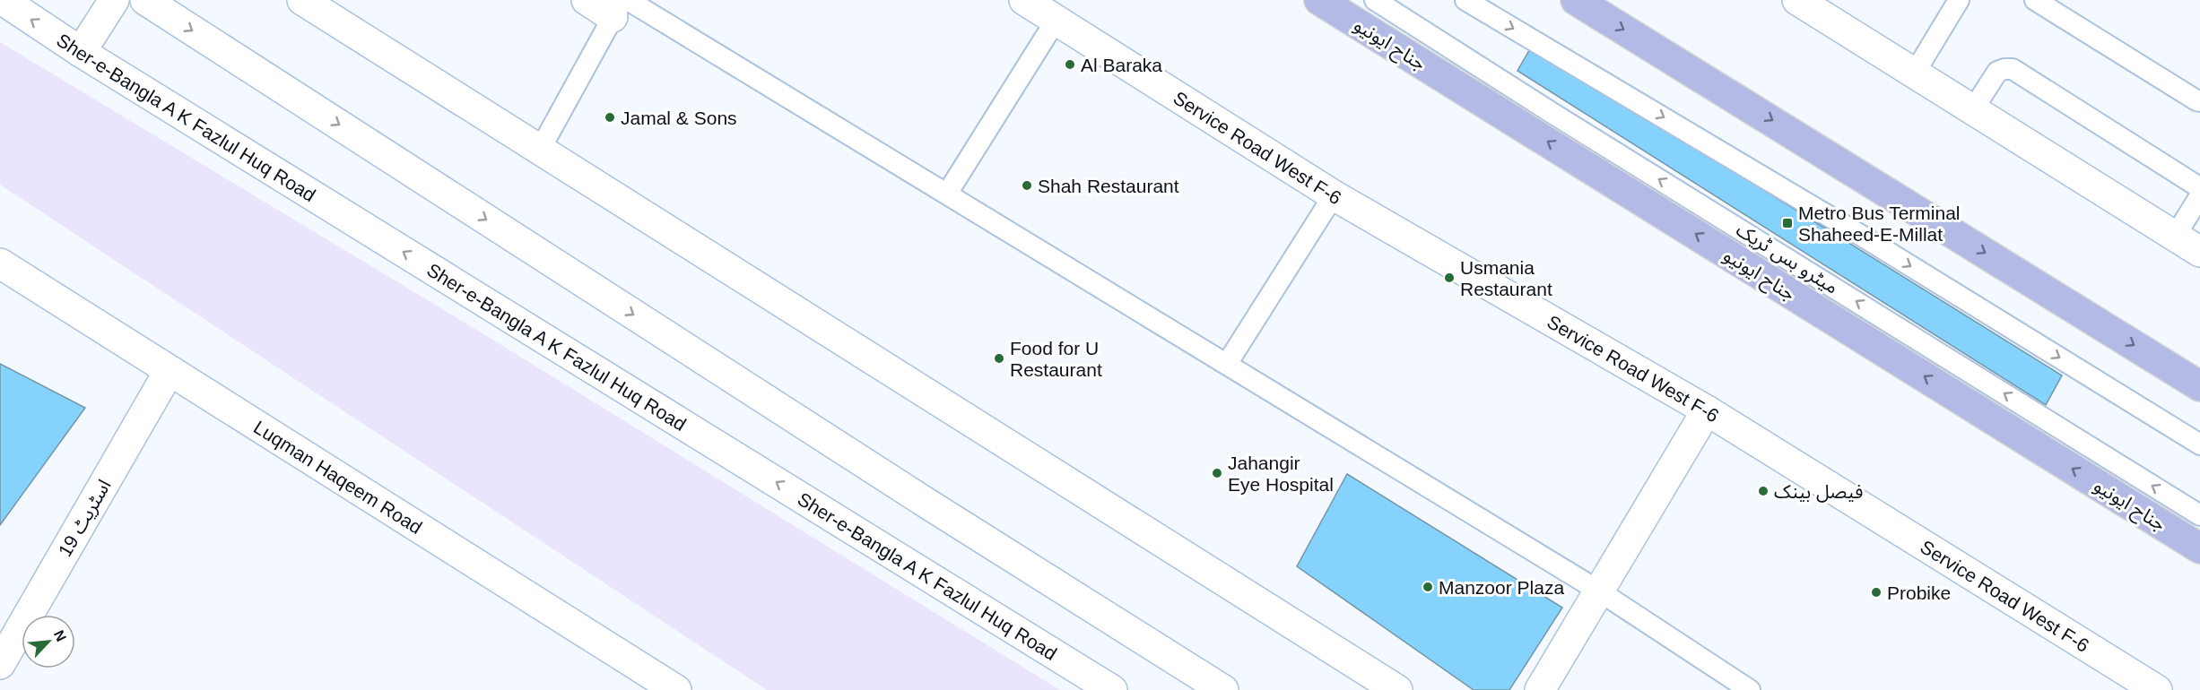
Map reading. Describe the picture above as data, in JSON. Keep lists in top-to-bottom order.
{
  "streets": {
    "main road": ["جناح ایونیو"],
    "street": [
      "Sher-e-Bangla A K Fazlul Huq Road",
      "Service Road West F-6",
      "Luqman Haqeem Road",
      "اسٹریٹ 19"
    ],
    "lane": ["میٹرو بس ٹریک"]
  },
  "crossings": [
    ["Luqman Haqeem Road", "اسٹریٹ 19"]
  ],
  "places": {
    "other": [
      "Al Baraka",
      "Jamal & Sons",
      "Shah Restaurant",
      "Usmania Restaurant",
      "Food for U Restaurant",
      "Jahangir Eye Hospital",
      "فیصل بینک",
      "Manzoor Plaza",
      "Probike"
    ],
    "transit": ["Metro Bus Terminal Shaheed-E-Millat"]
  },
  "north": "top right"
}
